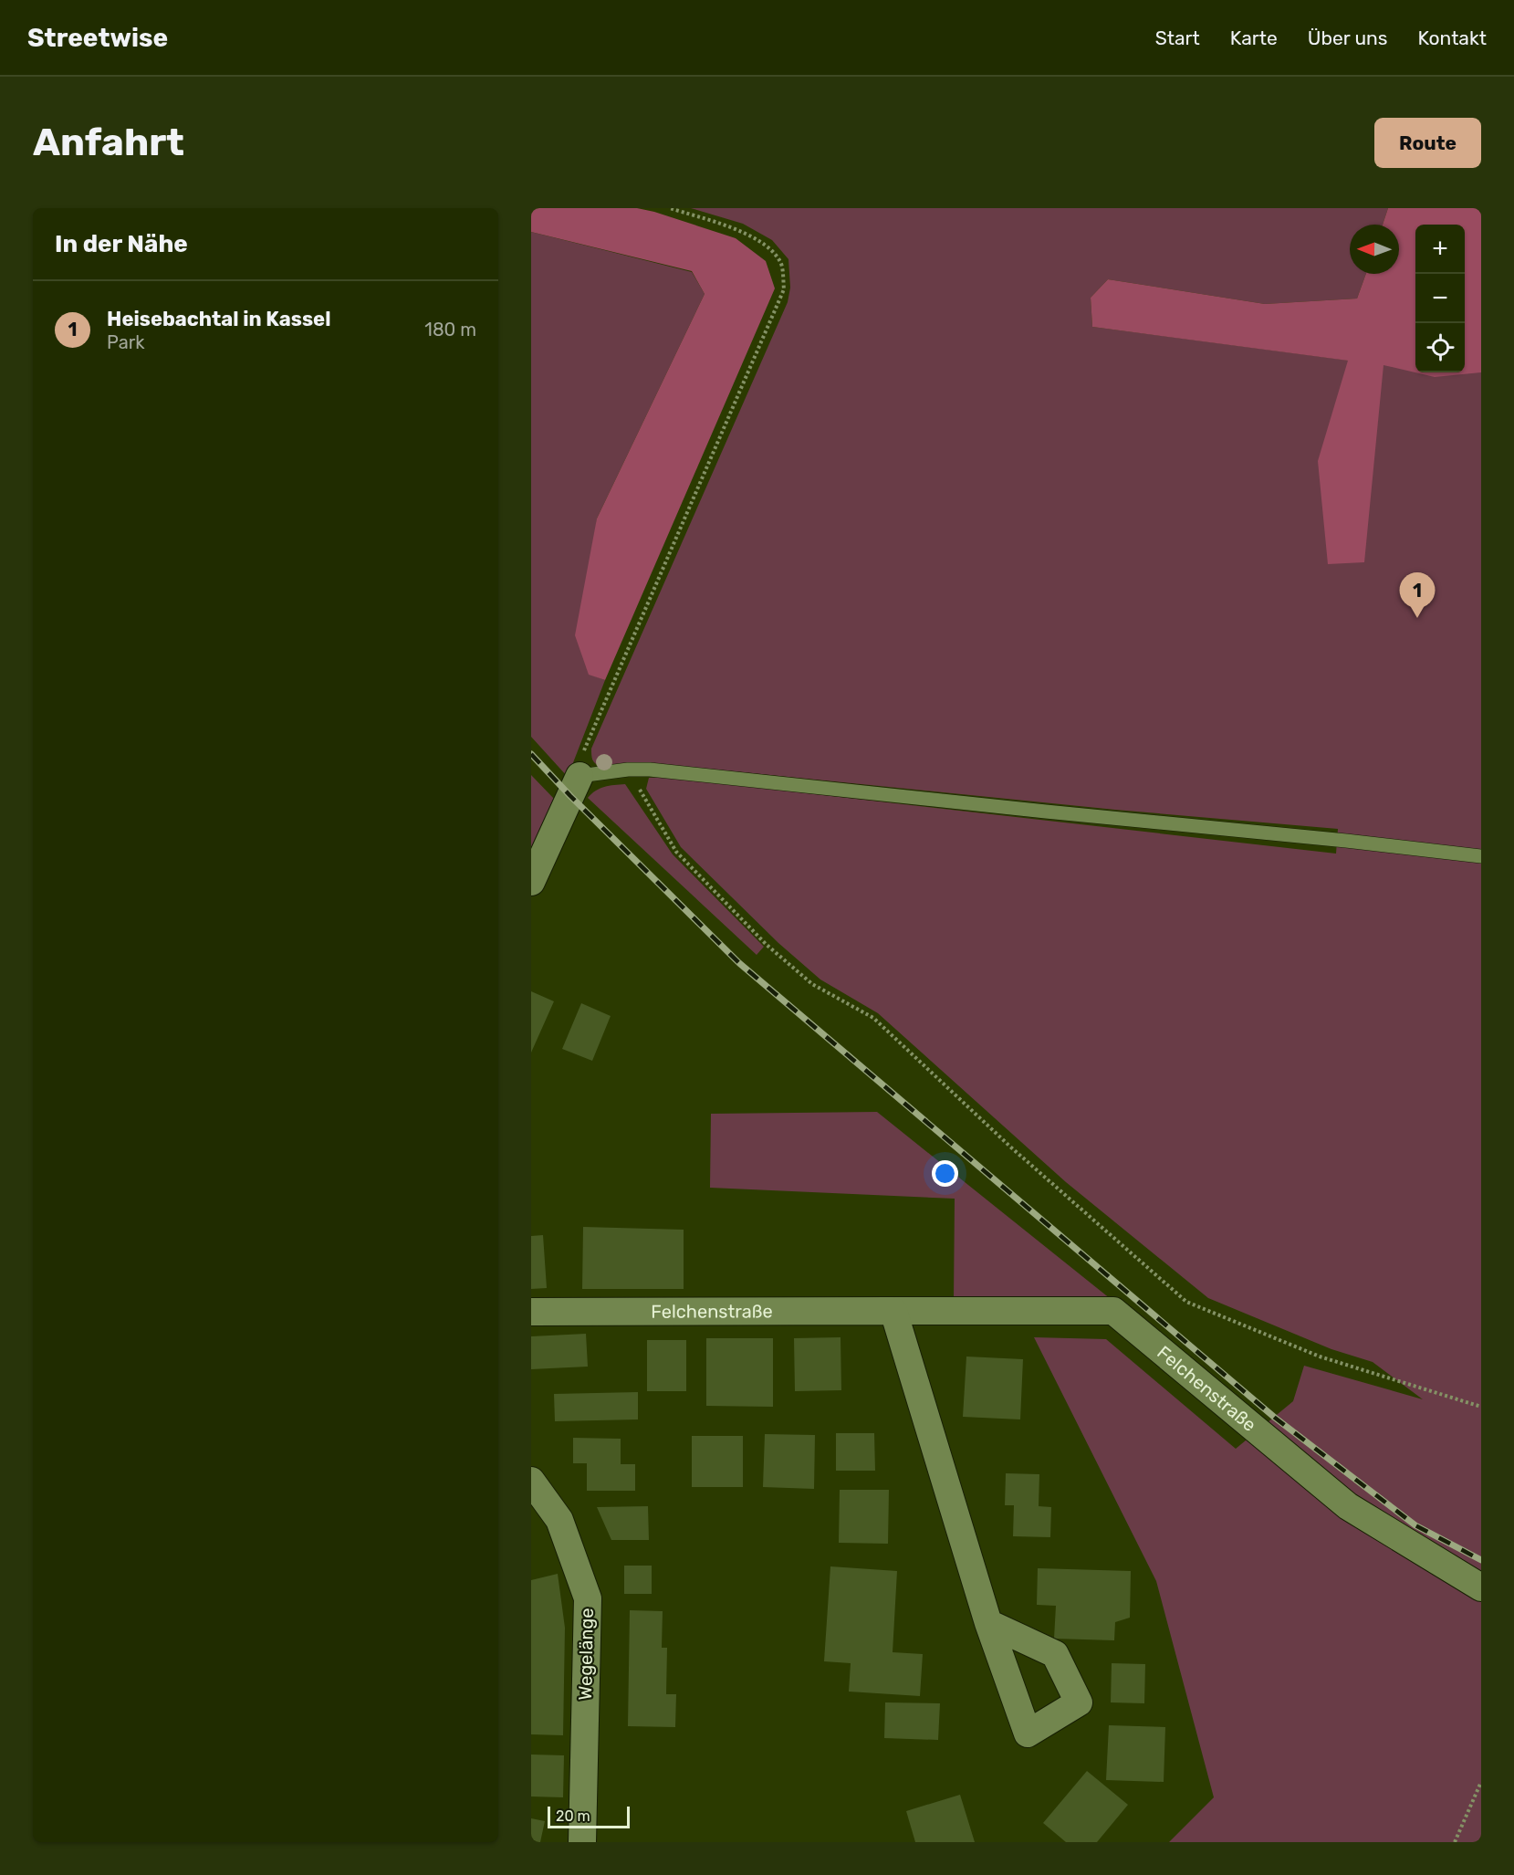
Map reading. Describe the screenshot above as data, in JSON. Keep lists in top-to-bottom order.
{
  "streets": {
    "street": ["Felchenstraße", "Wegelänge"]
  },
  "scale_bar": "20 m",
  "north": "left",
  "page": {
    "header": "Streetwise",
    "nav": [
      "Start",
      "Karte",
      "Über uns",
      "Kontakt"
    ],
    "buttons": "Route",
    "title": "Anfahrt",
    "heading": "In der Nähe",
    "map_buttons": ["+", "−"],
    "list": [
      {
        "mark": "1",
        "name": "Heisebachtal in Kassel",
        "note": "Park",
        "value": "180 m"
      }
    ],
    "pins": "1",
    "scale": "20 m"
  }
}
